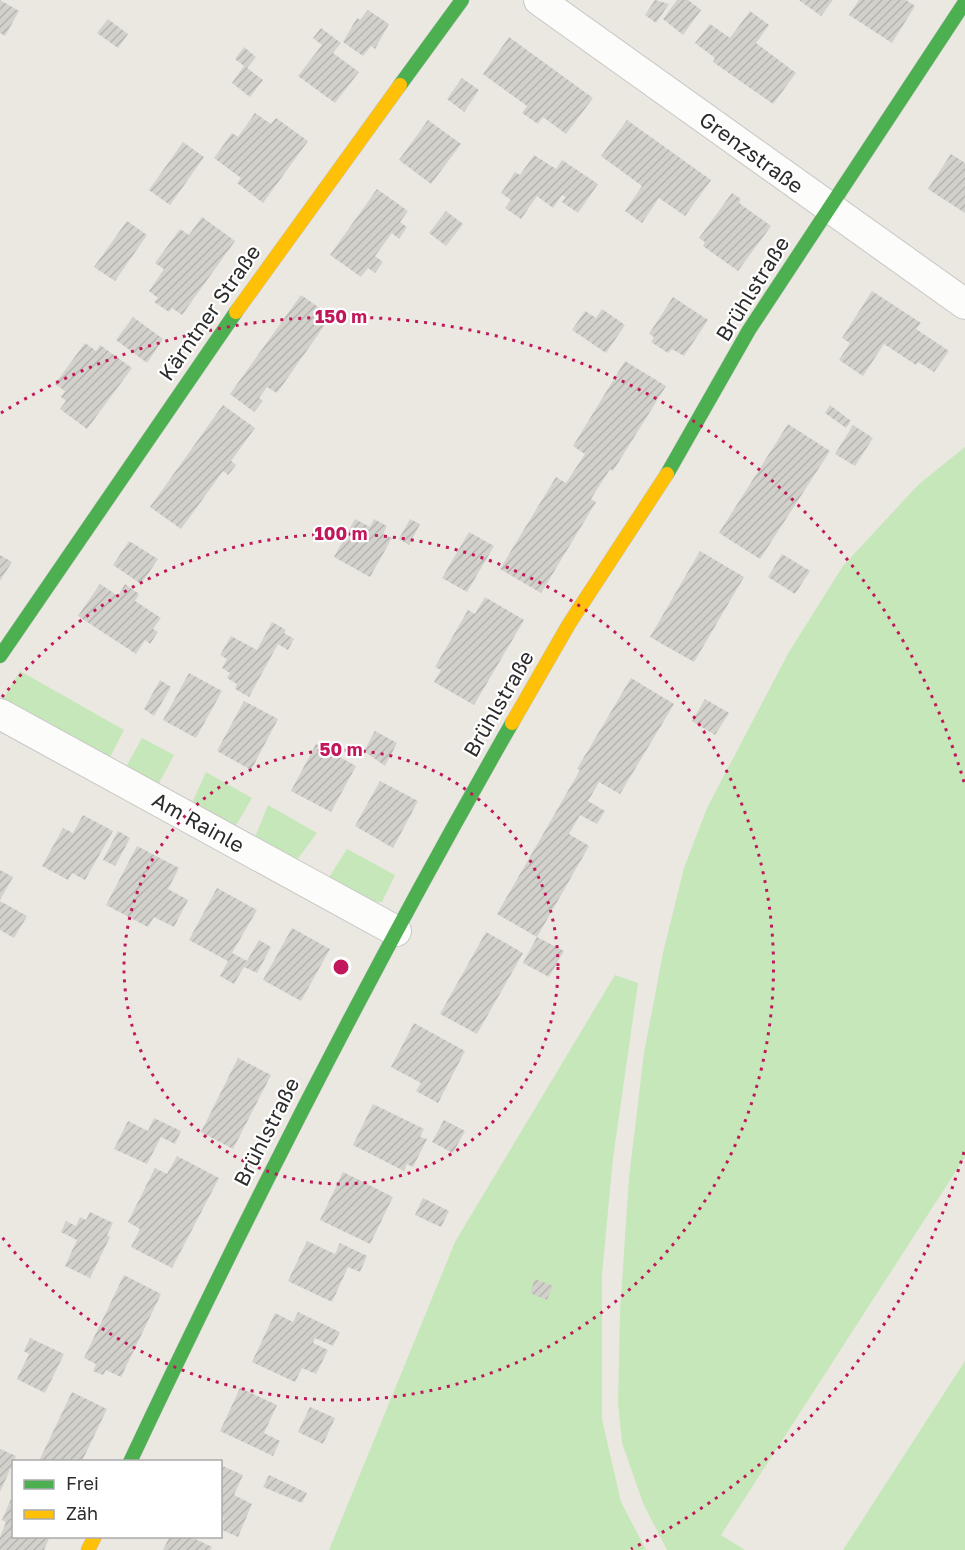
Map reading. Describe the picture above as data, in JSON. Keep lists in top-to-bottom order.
{
  "streets": {
    "street": [
      "Grenzstraße",
      "Brühlstraße",
      "Kärntner Straße",
      "Am Rainle"
    ]
  },
  "crossings": [
    ["Grenzstraße", "Brühlstraße"],
    ["Brühlstraße", "Am Rainle"]
  ],
  "legend": ["Frei", "Zäh"],
  "rings": ["150 m", "100 m", "50 m"]
}
